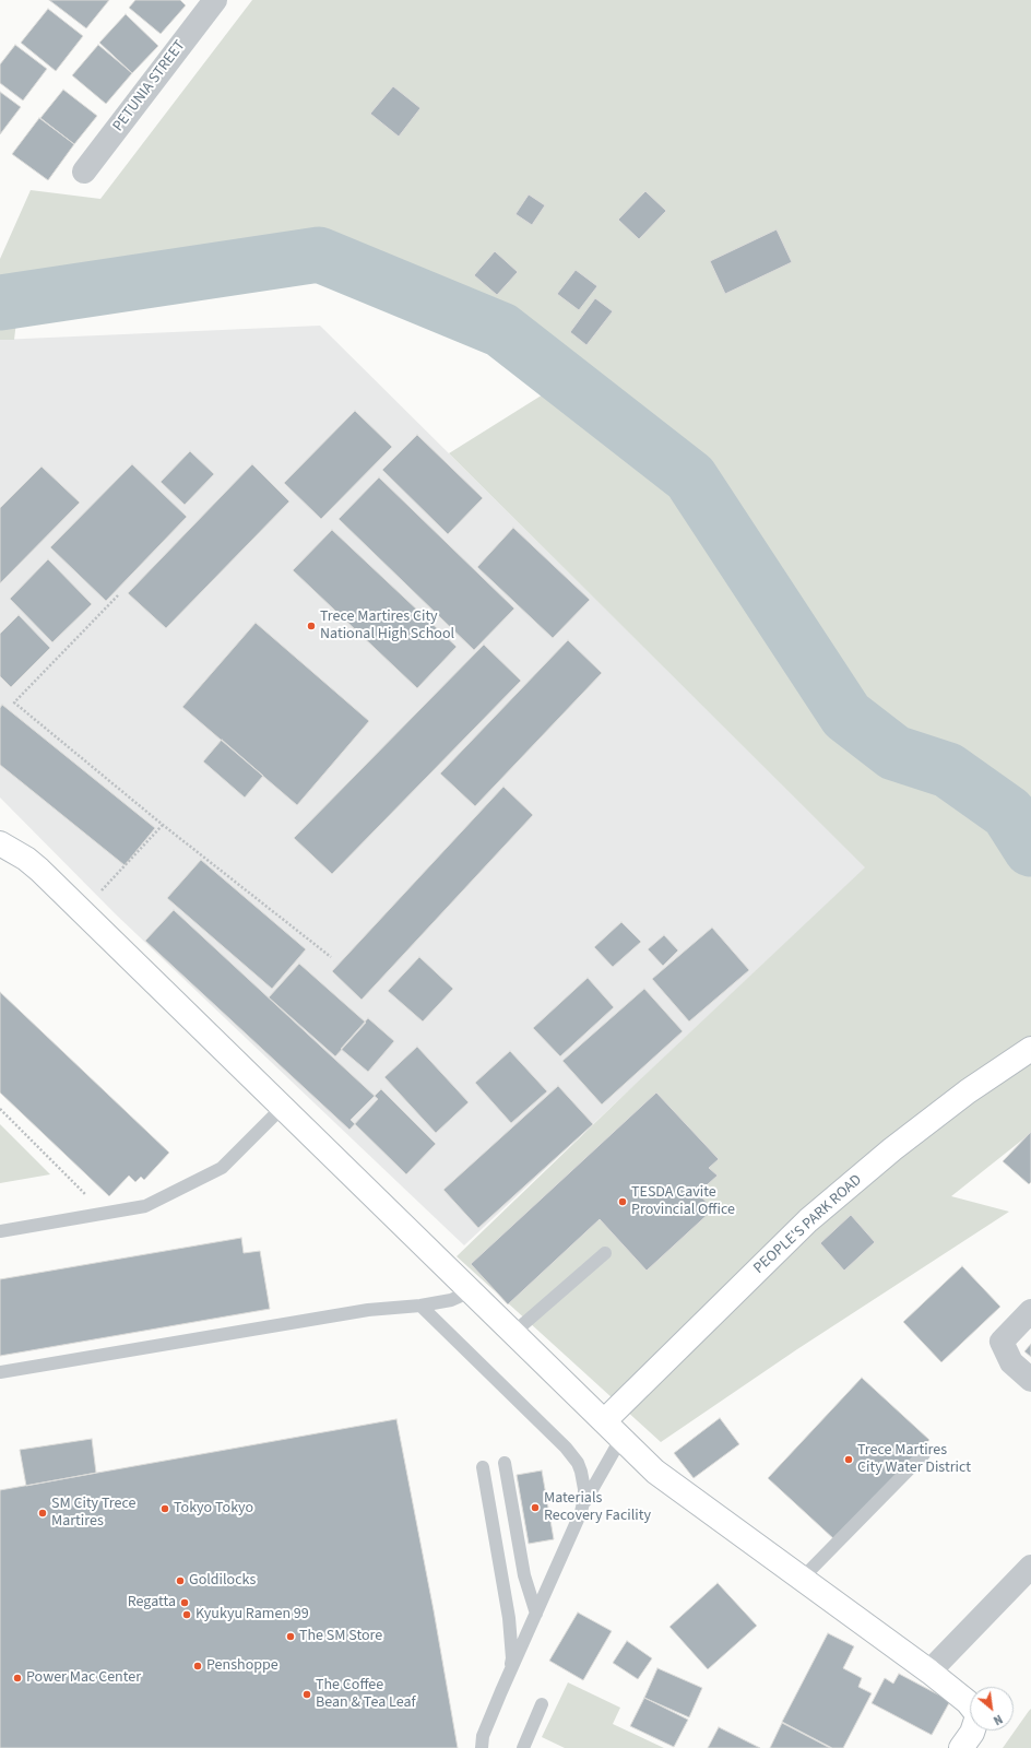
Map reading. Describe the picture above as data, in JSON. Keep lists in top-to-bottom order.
{
  "streets": {
    "street": ["PETUNIA STREET", "PEOPLE'S PARK ROAD"]
  },
  "places": [
    "Trece Martires City National High School",
    "TESDA Cavite Provincial Office",
    "Trece Martires City Water District",
    "Materials Recovery Facility",
    "Tokyo Tokyo",
    "SM City Trece Martires",
    "Goldilocks",
    "Regatta",
    "Kyukyu Ramen 99",
    "The SM Store",
    "Penshoppe",
    "Power Mac Center",
    "The Coffee Bean & Tea Leaf"
  ],
  "north": "bottom right"
}
